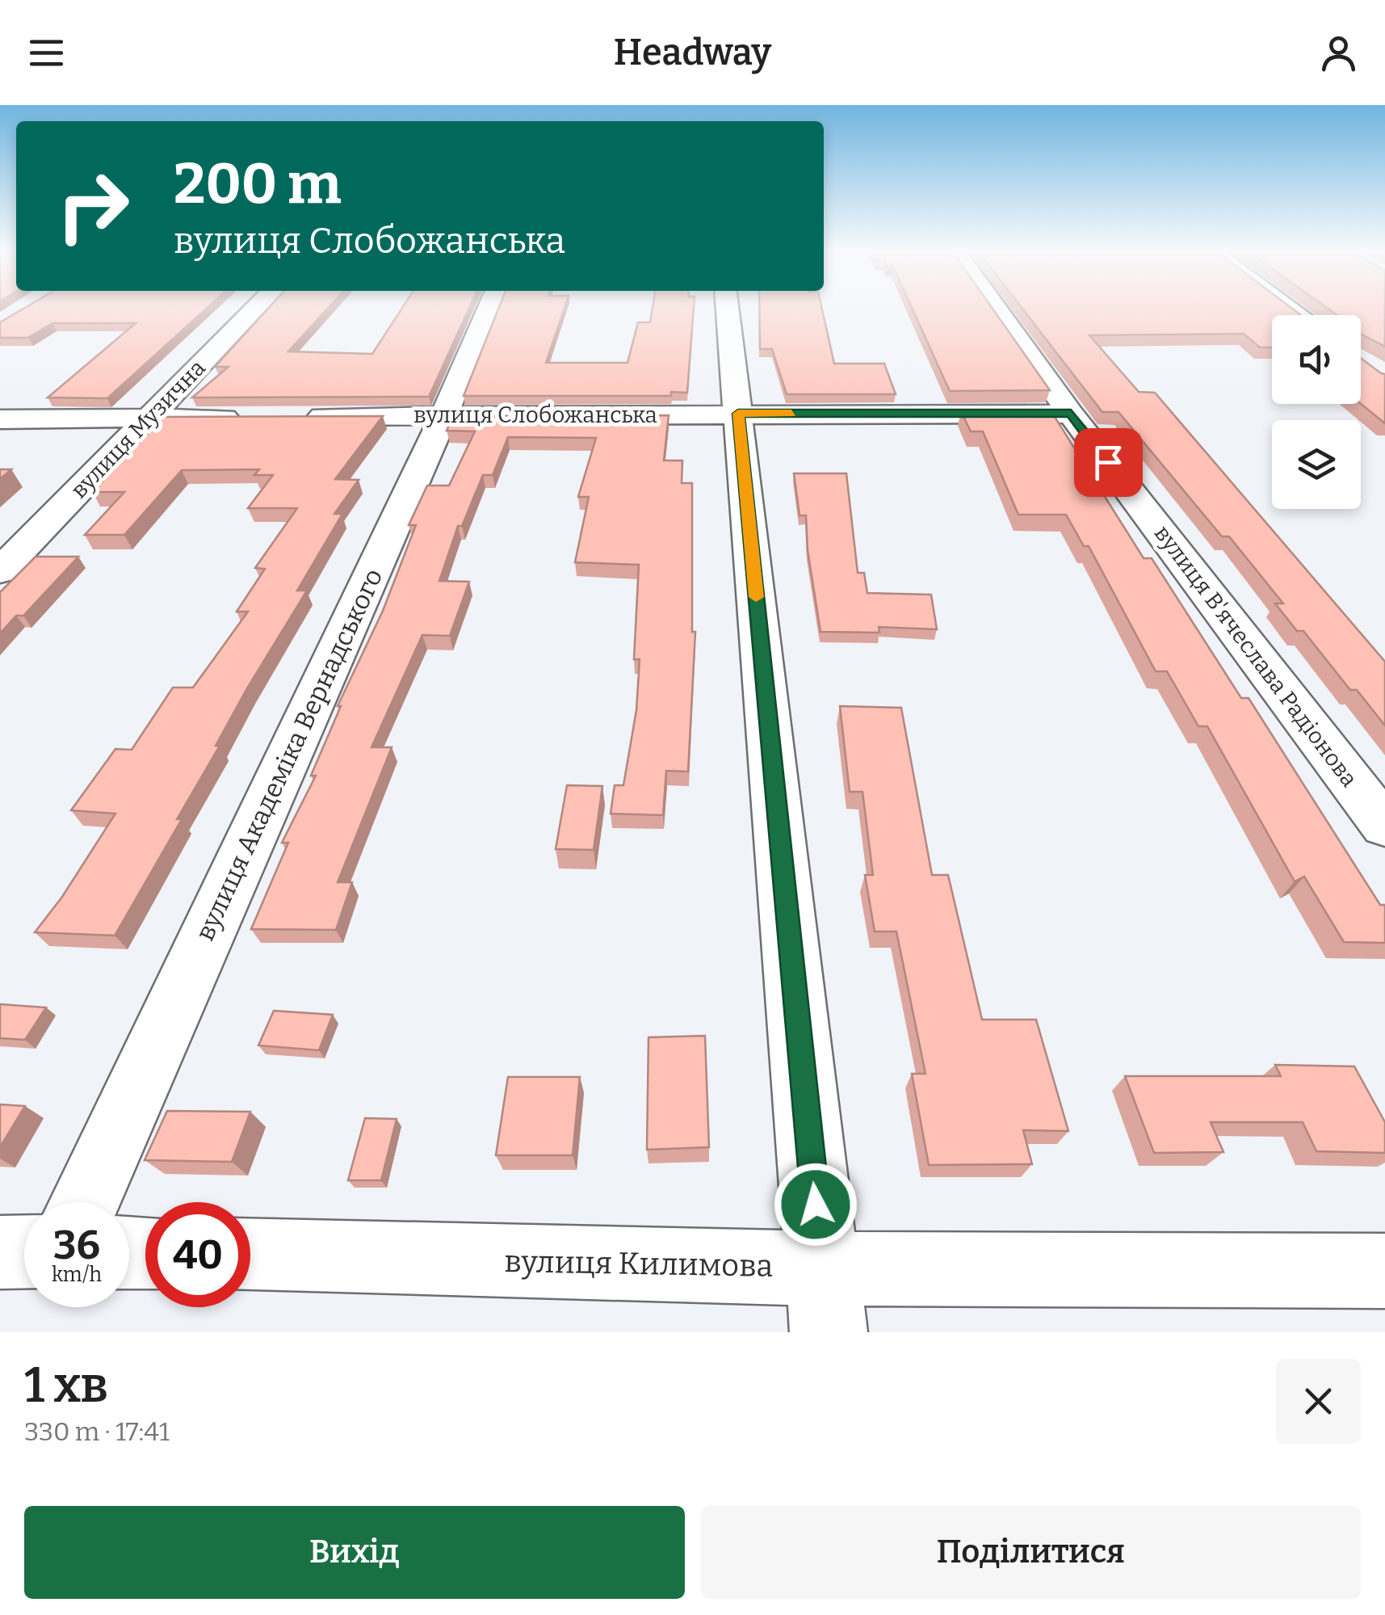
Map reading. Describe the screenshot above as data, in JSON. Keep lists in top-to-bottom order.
{
  "streets": {
    "street": [
      "вулиця Слобожанська",
      "вулиця Музична",
      "вулиця В'ячеслава Радіонова",
      "вулиця Академіка Вернадського",
      "вулиця Килимова"
    ]
  },
  "crossings": [
    ["вулиця Слобожанська", "вулиця В'ячеслава Радіонова"],
    ["вулиця Слобожанська", "вулиця Академіка Вернадського"]
  ],
  "page": {
    "header": "Headway",
    "turn": ["200 m", "вулиця Слобожанська"],
    "speed": "36 km/h",
    "limit": "40",
    "heading": ["1 хв", "330 m · 17:41"],
    "buttons": ["Вихід", "Поділитися"]
  }
}
